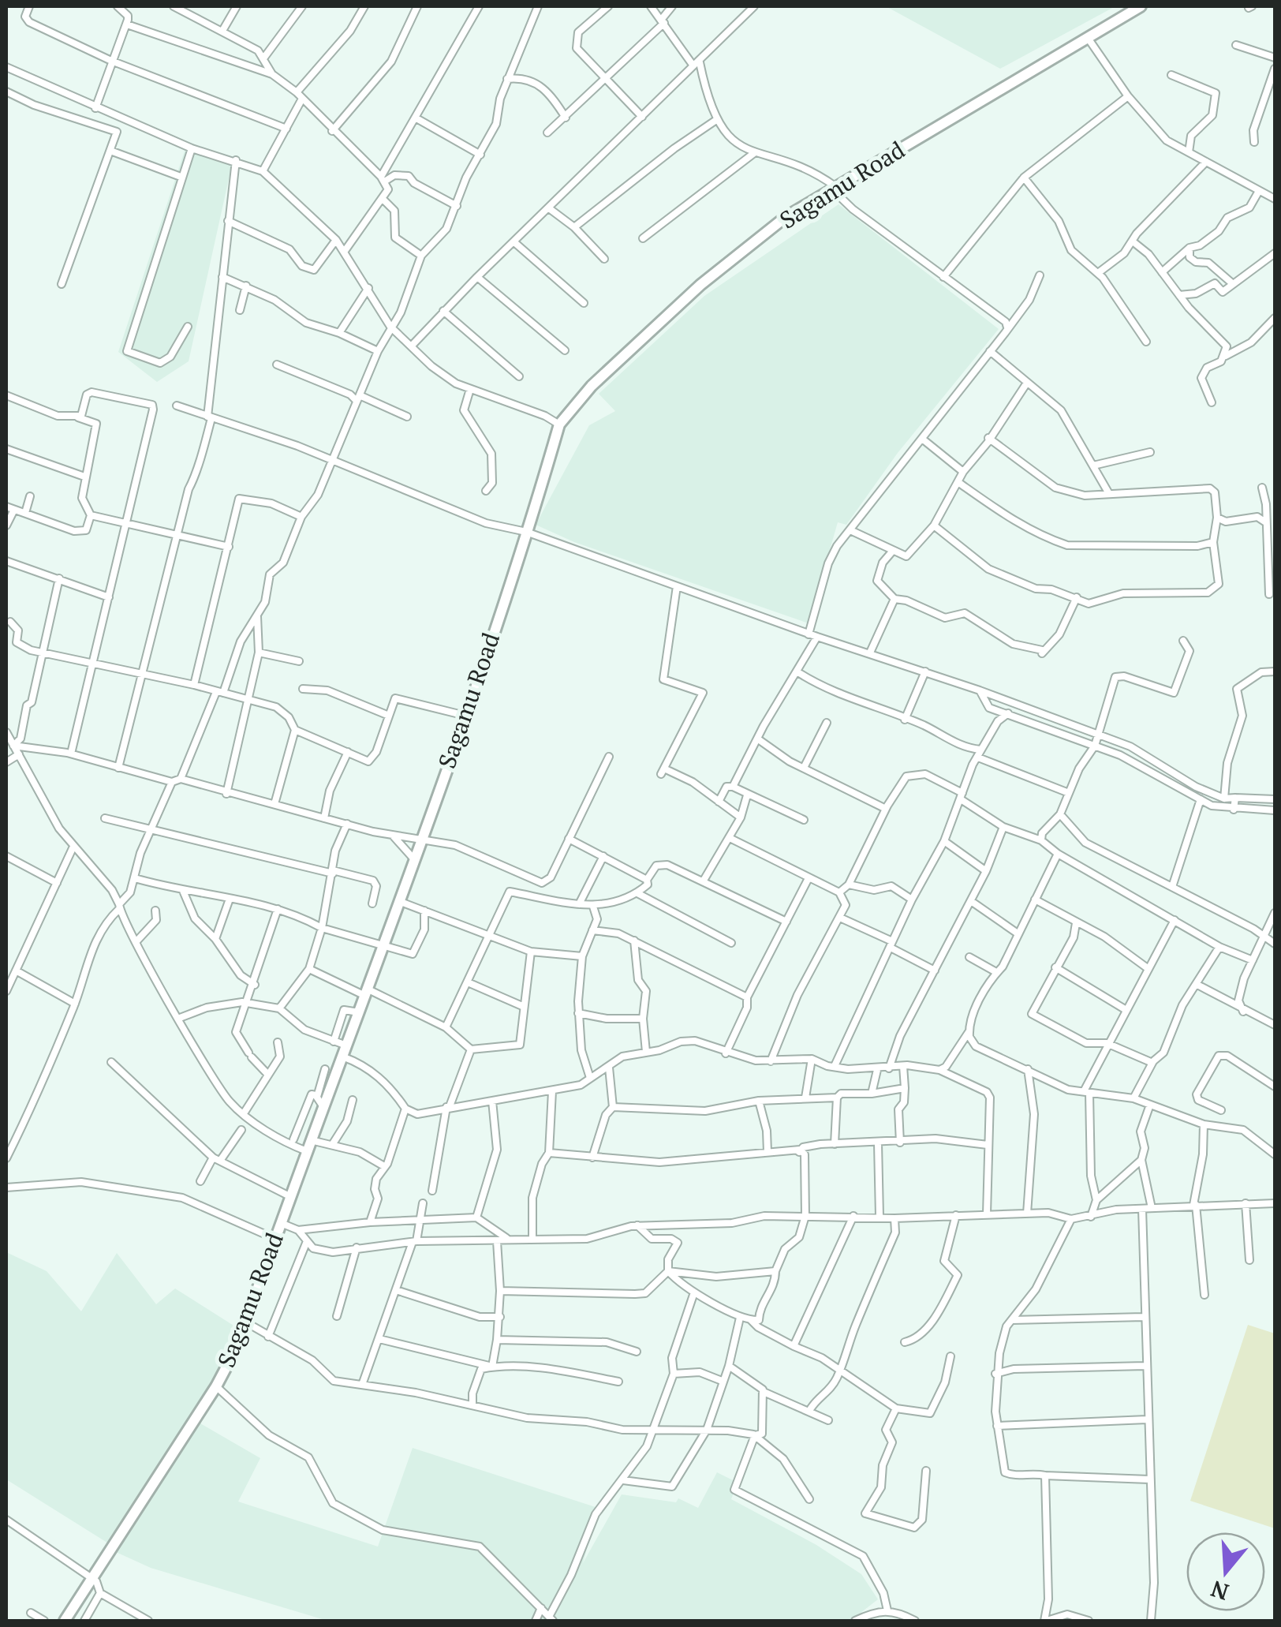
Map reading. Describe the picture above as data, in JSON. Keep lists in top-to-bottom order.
{
  "streets": {
    "highway": ["Sagamu Road"]
  },
  "north": "bottom"
}
